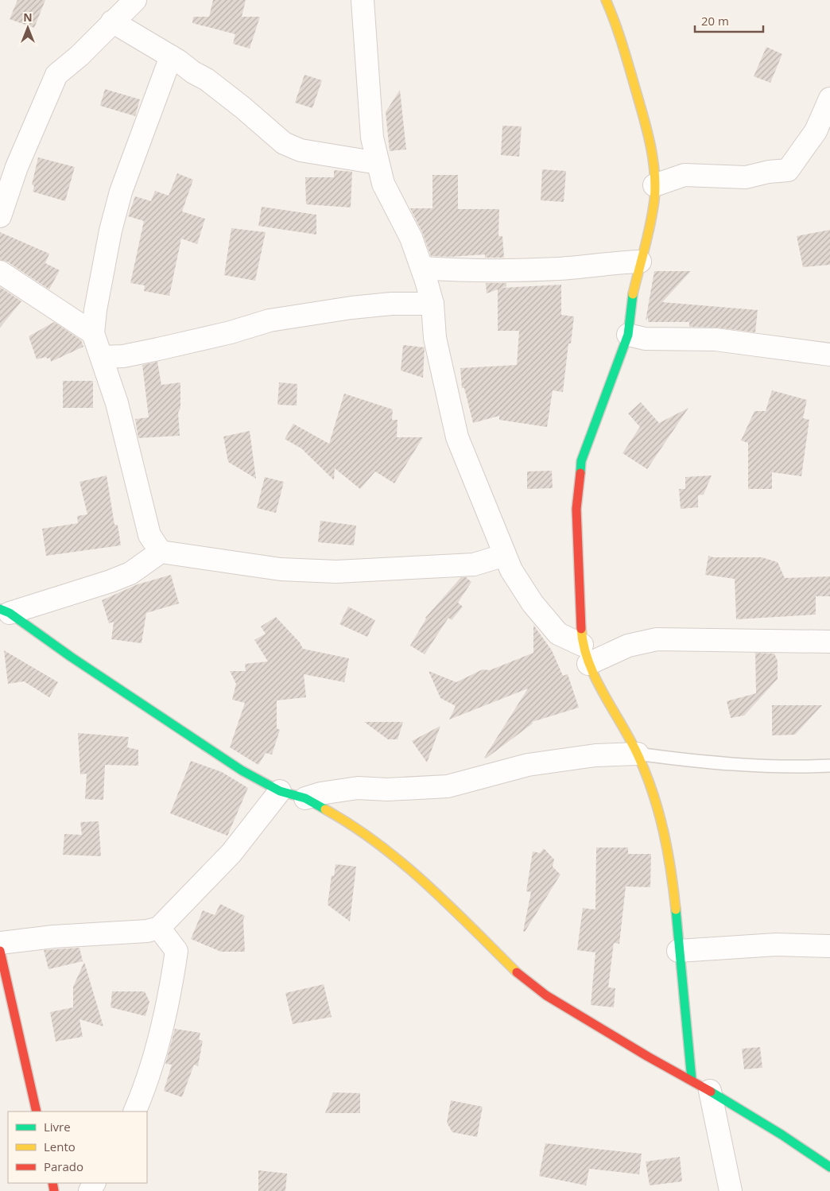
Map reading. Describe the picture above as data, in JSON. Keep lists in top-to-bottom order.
{
  "legend": ["Livre", "Lento", "Parado"],
  "scale_bar": "20 m",
  "north": "top"
}
